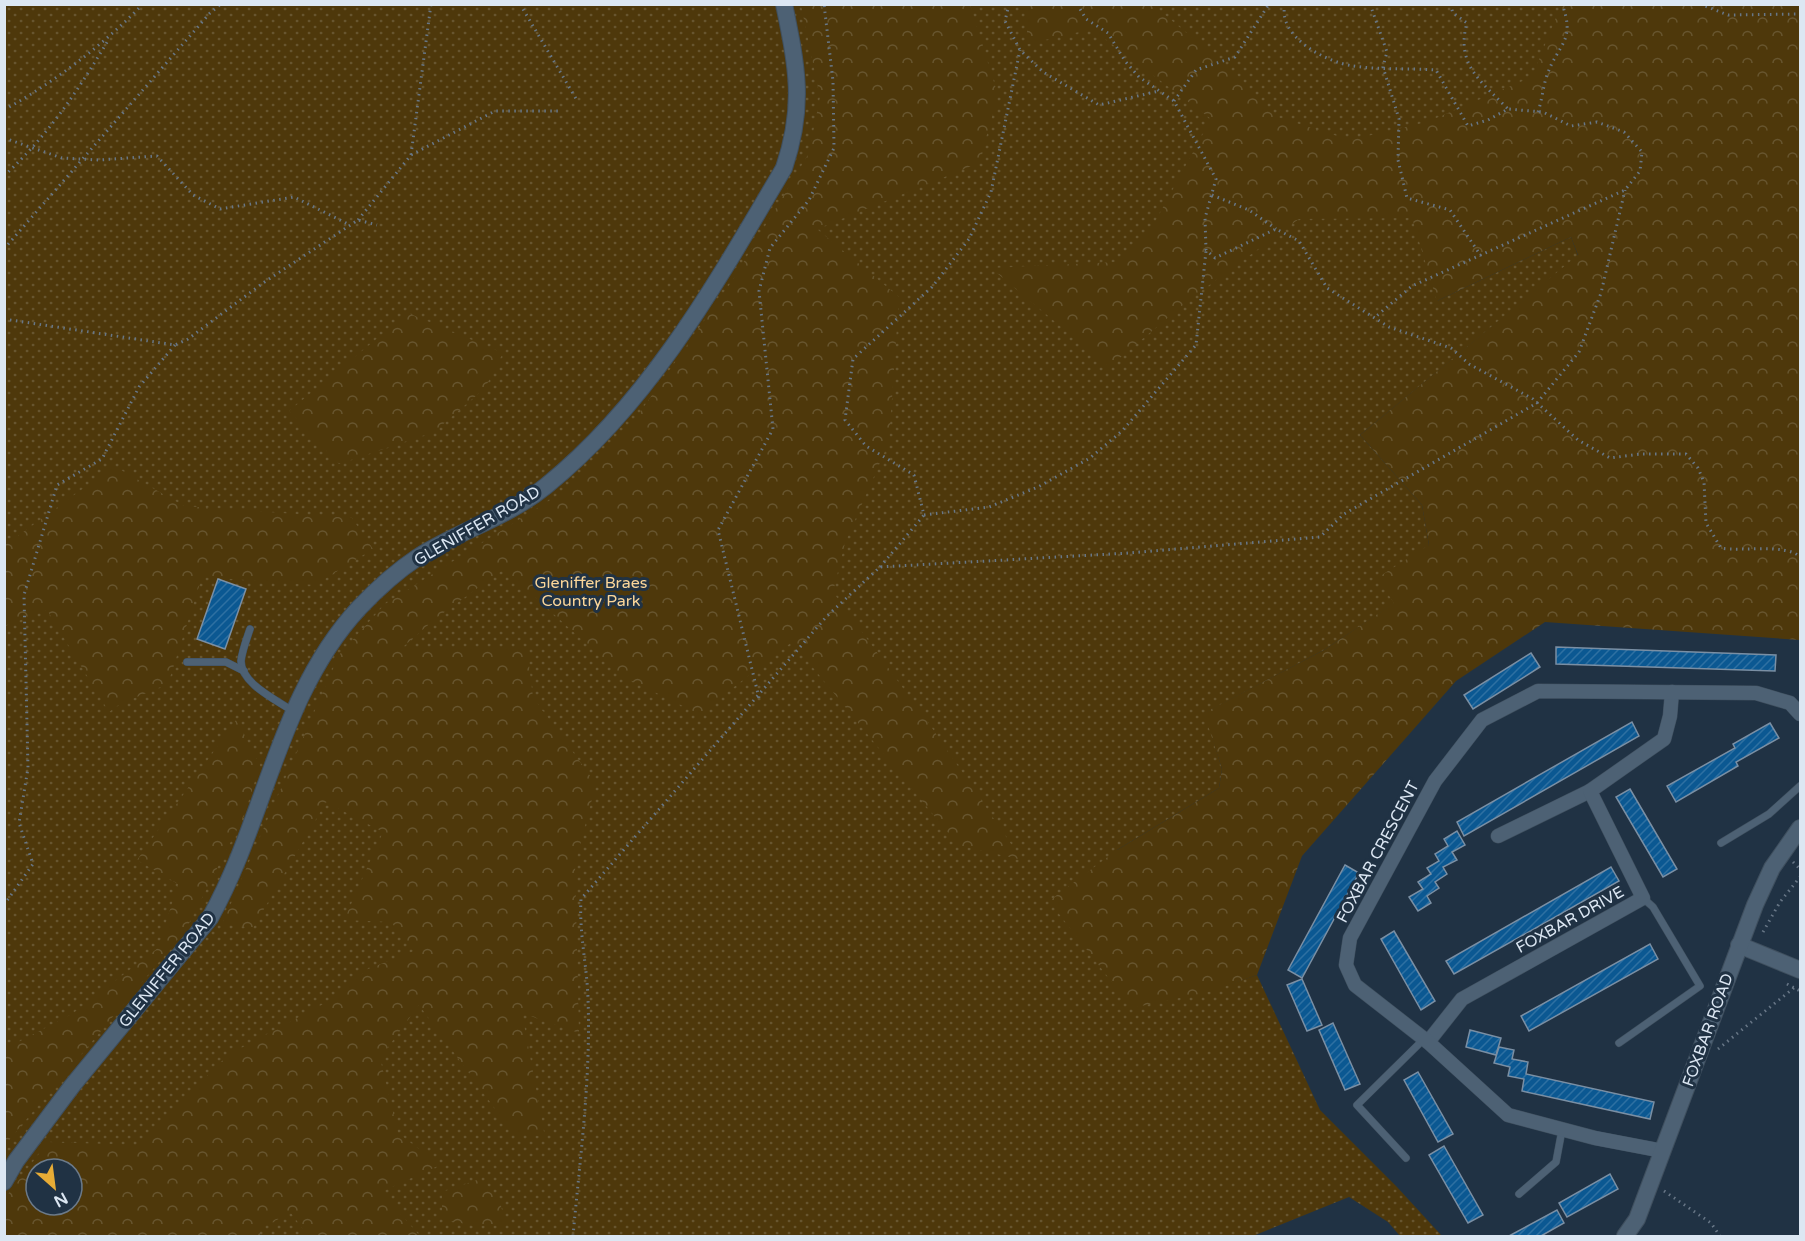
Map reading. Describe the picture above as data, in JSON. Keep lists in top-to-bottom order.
{
  "streets": {
    "main road": ["GLENIFFER ROAD", "FOXBAR ROAD"],
    "street": ["FOXBAR CRESCENT", "FOXBAR DRIVE"]
  },
  "crossings": [
    ["FOXBAR CRESCENT", "FOXBAR DRIVE"],
    ["FOXBAR CRESCENT", "FOXBAR ROAD"]
  ],
  "parks": ["Gleniffer Braes Country Park"],
  "north": "bottom right"
}
